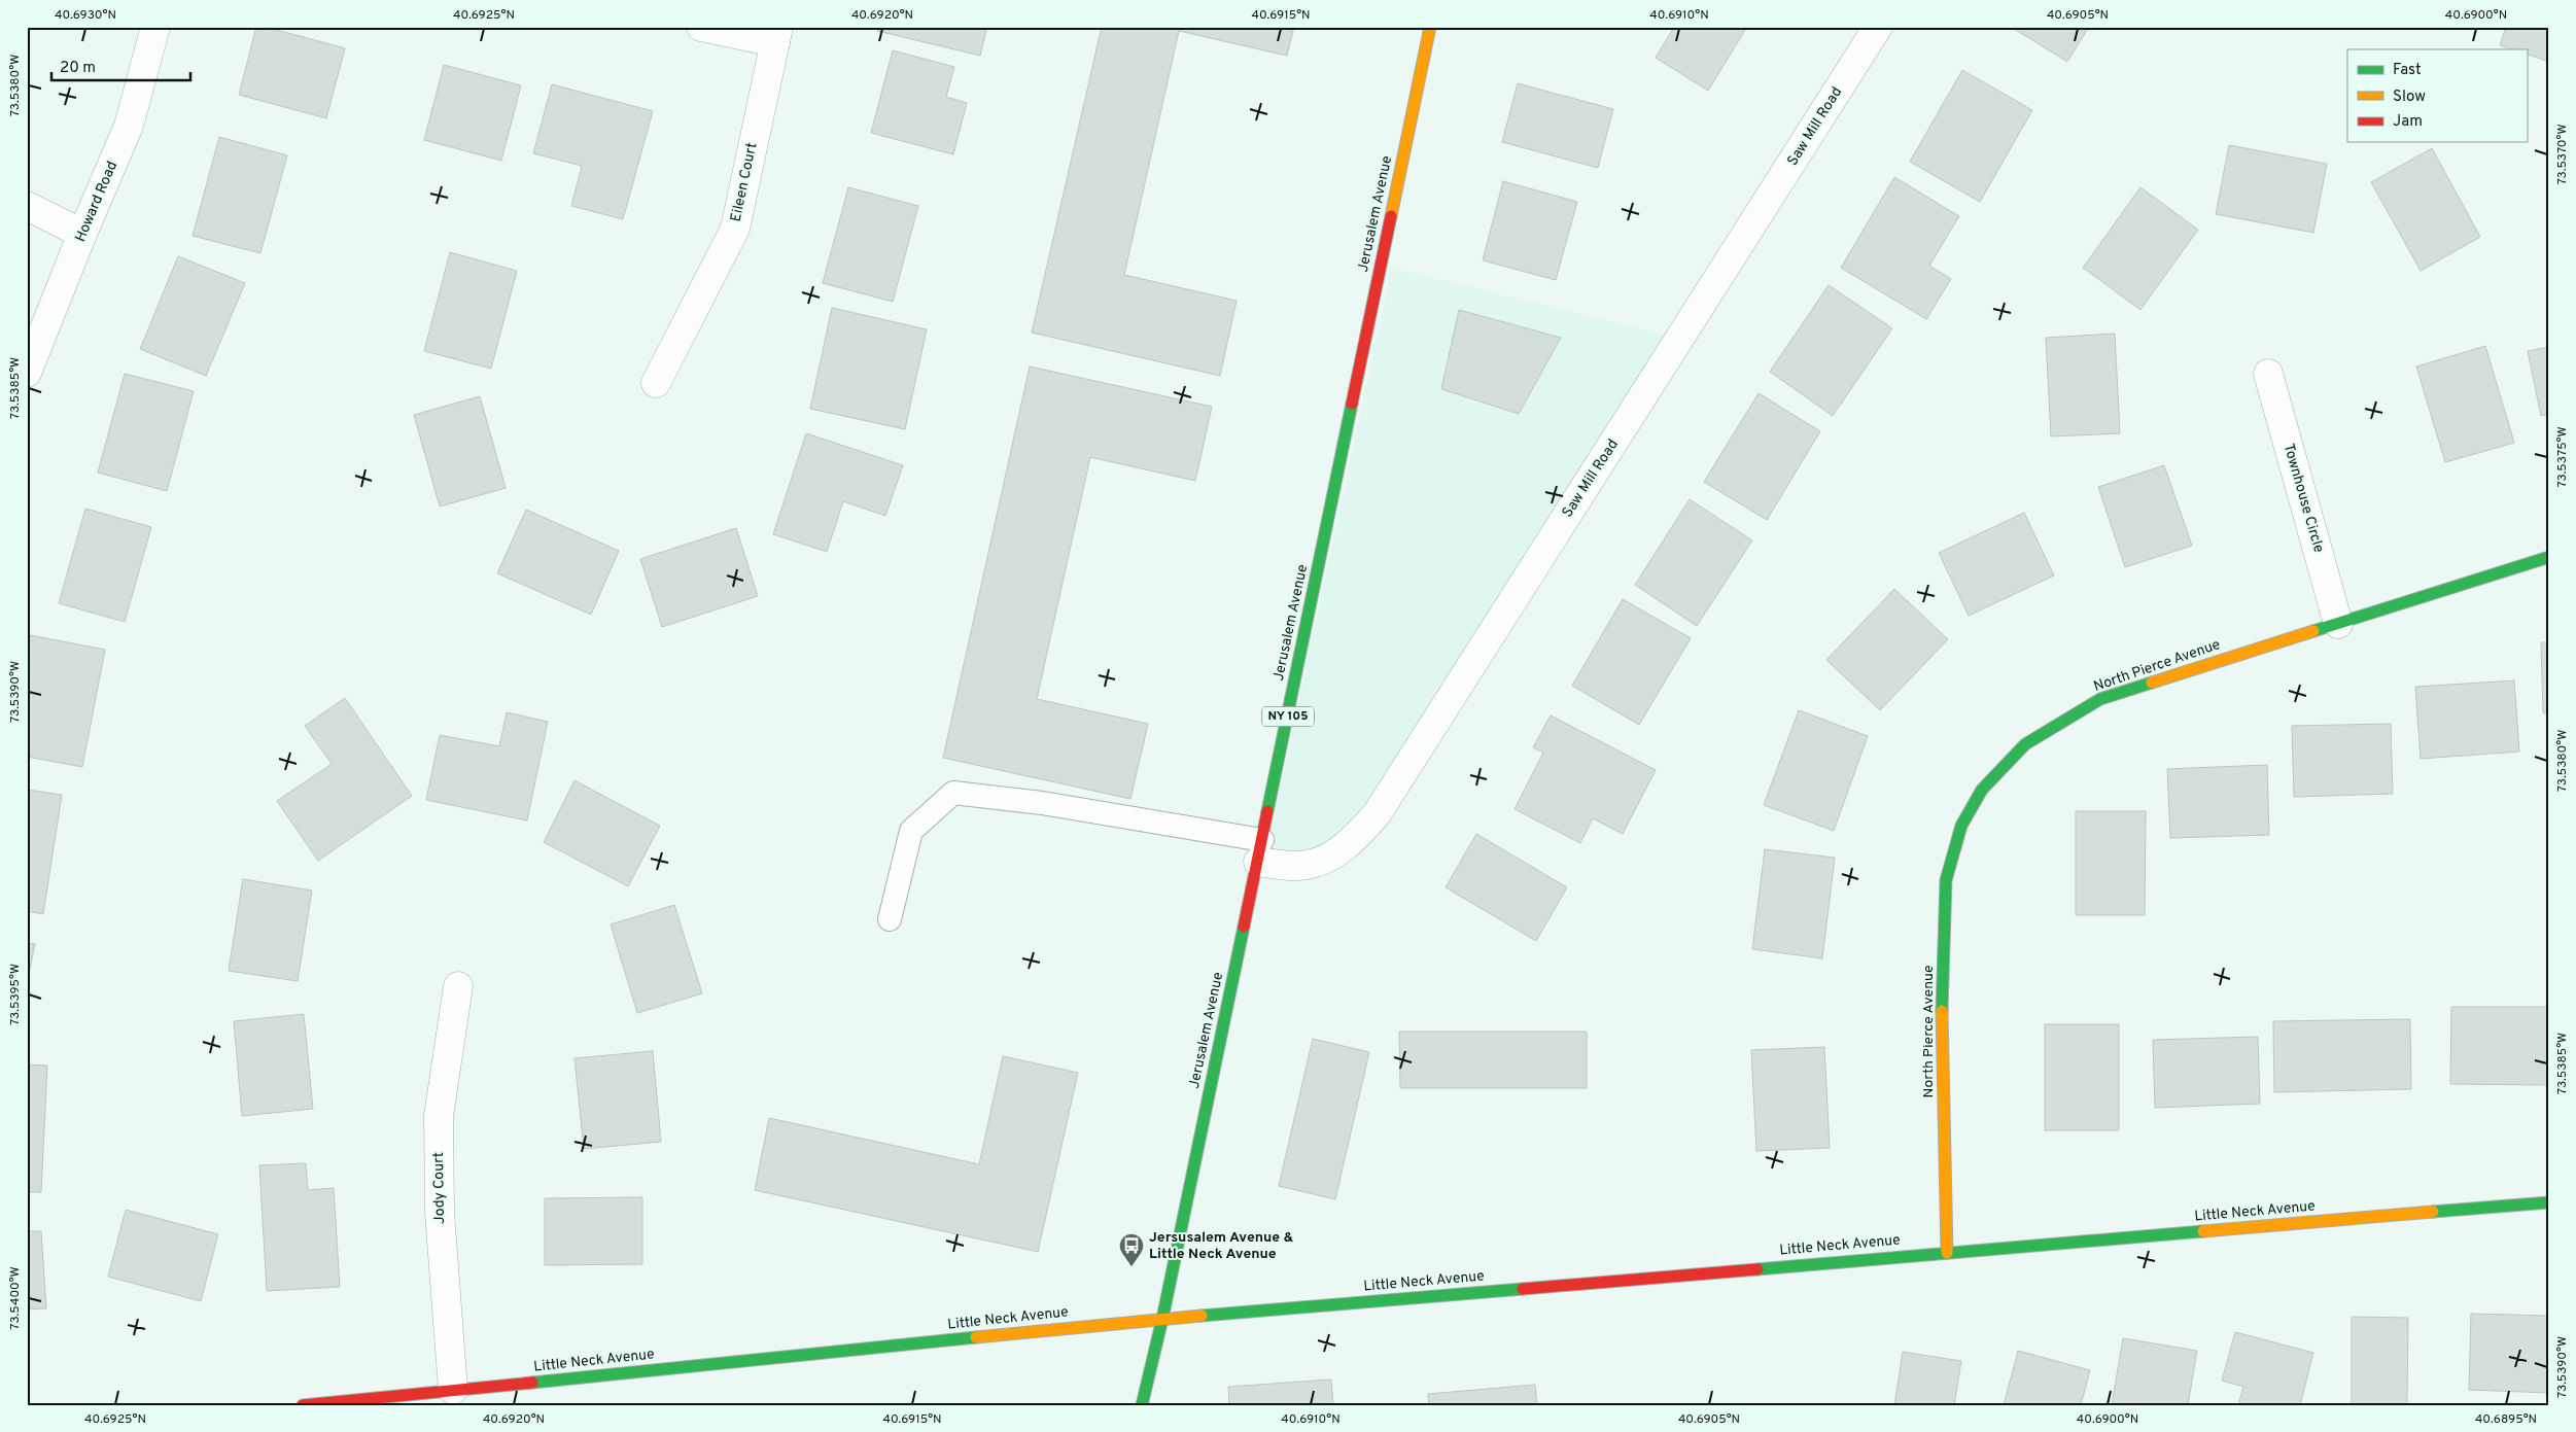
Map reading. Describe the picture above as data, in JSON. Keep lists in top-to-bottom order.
{
  "streets": {
    "street": [
      "Saw Mill Road",
      "Eileen Court",
      "Howard Road",
      "Jerusalem Avenue",
      "Townhouse Circle",
      "North Pierce Avenue",
      "NY 105",
      "Jody Court",
      "Little Neck Avenue"
    ]
  },
  "crossings": [
    ["Saw Mill Road", "Jerusalem Avenue"],
    ["Jerusalem Avenue", "Little Neck Avenue"],
    ["Townhouse Circle", "North Pierce Avenue"],
    ["North Pierce Avenue", "Little Neck Avenue"],
    ["Jody Court", "Little Neck Avenue"]
  ],
  "places": {
    "bus stop": ["Jersusalem Avenue & Little Neck Avenue"]
  },
  "legend": ["Fast", "Slow", "Jam"],
  "scale_bar": "20 m",
  "coordinates": [
    "40.6930°N",
    "40.6925°N",
    "40.6920°N",
    "40.6915°N",
    "40.6910°N",
    "40.6905°N",
    "40.6900°N",
    "73.5380°W",
    "73.5370°W",
    "73.5385°W",
    "73.5375°W",
    "73.5390°W",
    "73.5395°W",
    "73.5400°W",
    "40.6895°N"
  ]
}
